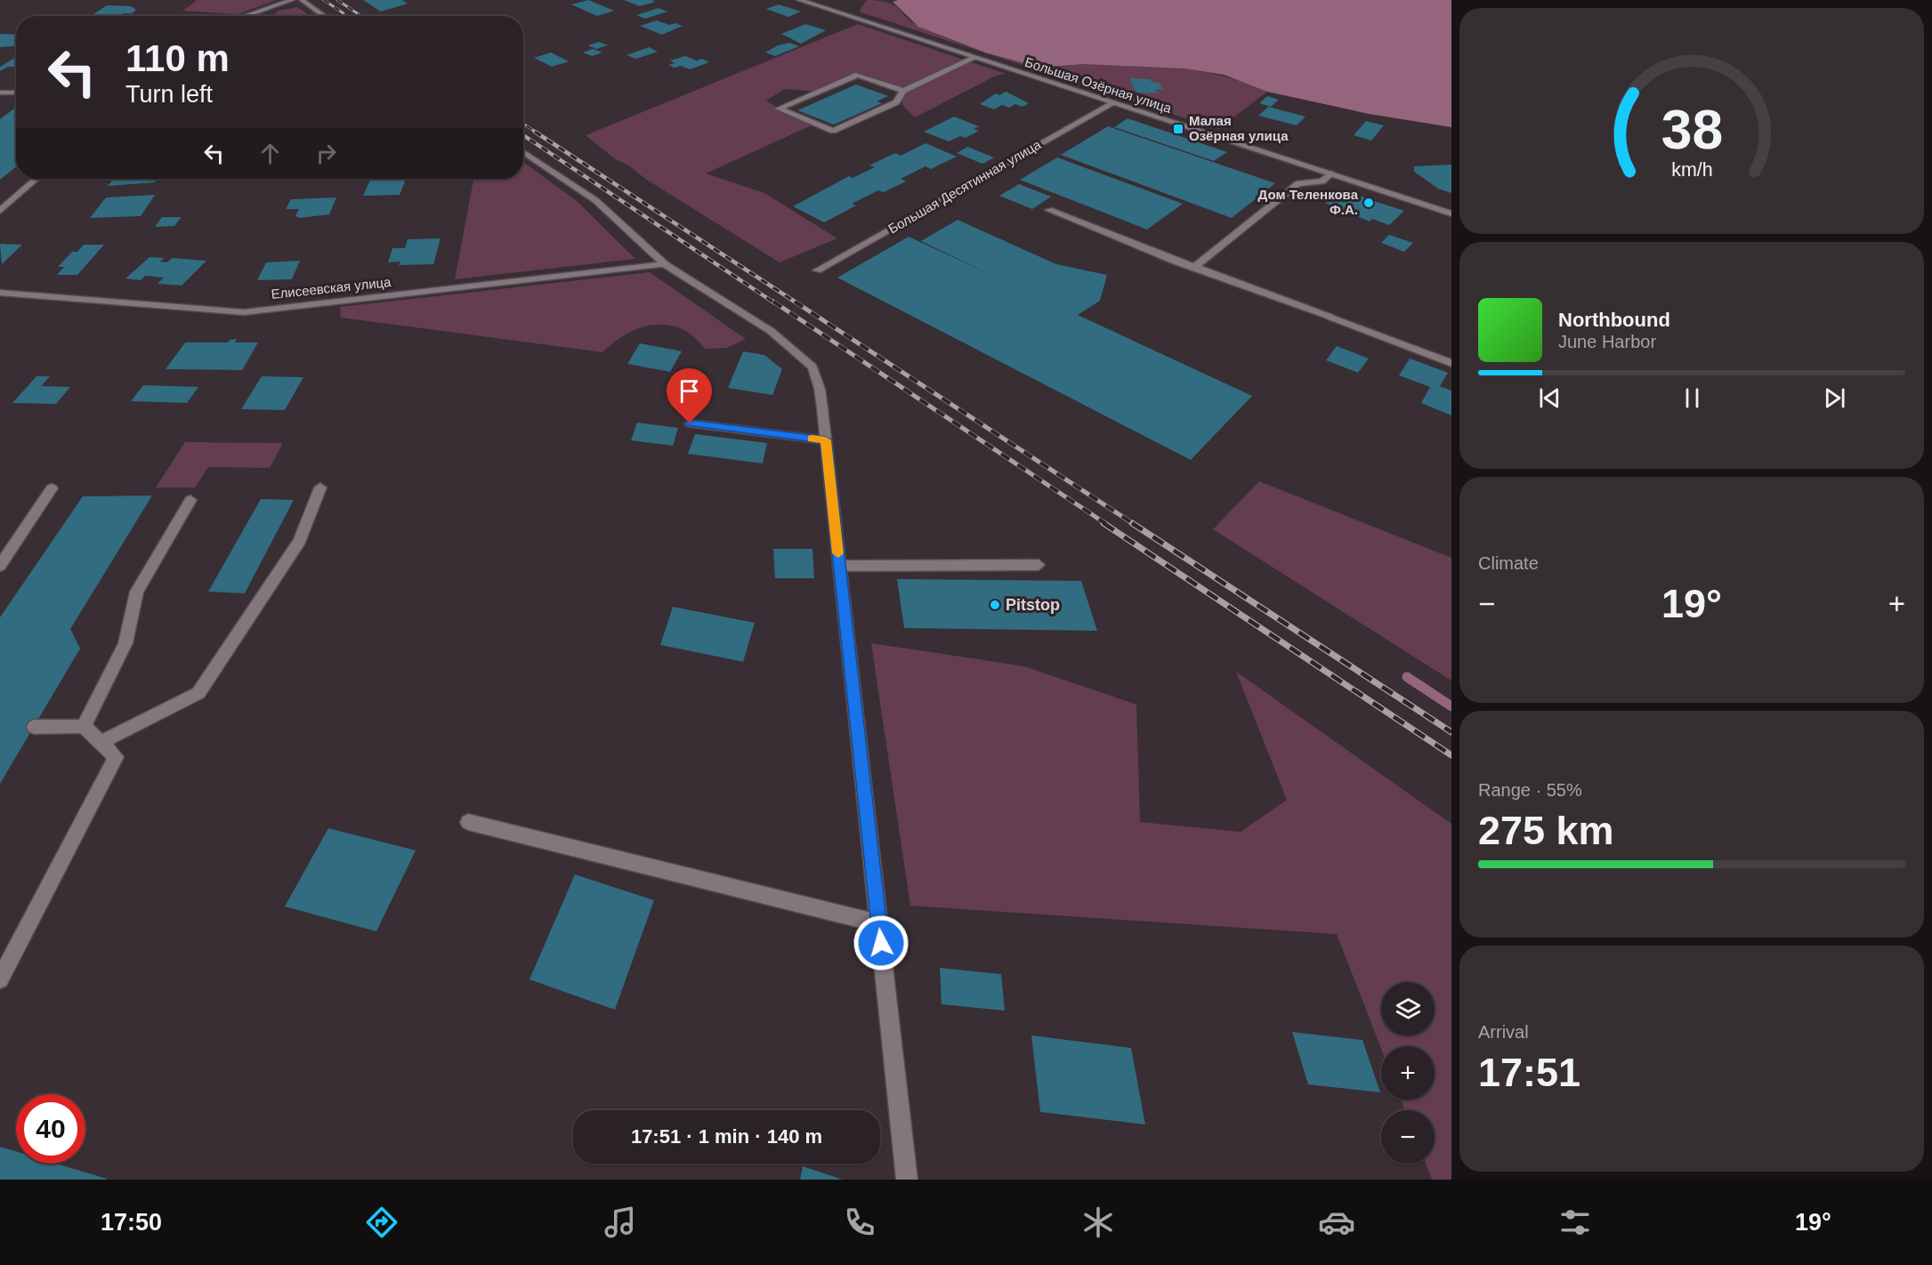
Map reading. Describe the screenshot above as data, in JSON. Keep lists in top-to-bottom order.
{
  "streets": {
    "street": ["Большая Озёрная улица", "Большая Десятинная улица", "Елисеевская улица"]
  },
  "crossings": [
    ["Большая Озёрная улица", "Большая Десятинная улица"]
  ],
  "places": {
    "transit": ["Малая Озёрная улица"],
    "other": ["Дом Теленкова Ф.А.", "Pitstop"]
  },
  "page": {
    "turn": ["110 m", "Turn left"],
    "song": ["Northbound", "June Harbor"],
    "tile": [
      "Climate",
      ["Range · 55%", "275 km"],
      ["Arrival", "17:51"]
    ],
    "heat": ["−", "19°", "+"],
    "map_buttons": ["+", "−"],
    "limit": "40",
    "trip": "17:51 · 1 min · 140 m",
    "tabs": ["17:50", "19°"],
    "gauge": ["38", "km/h"]
  }
}
